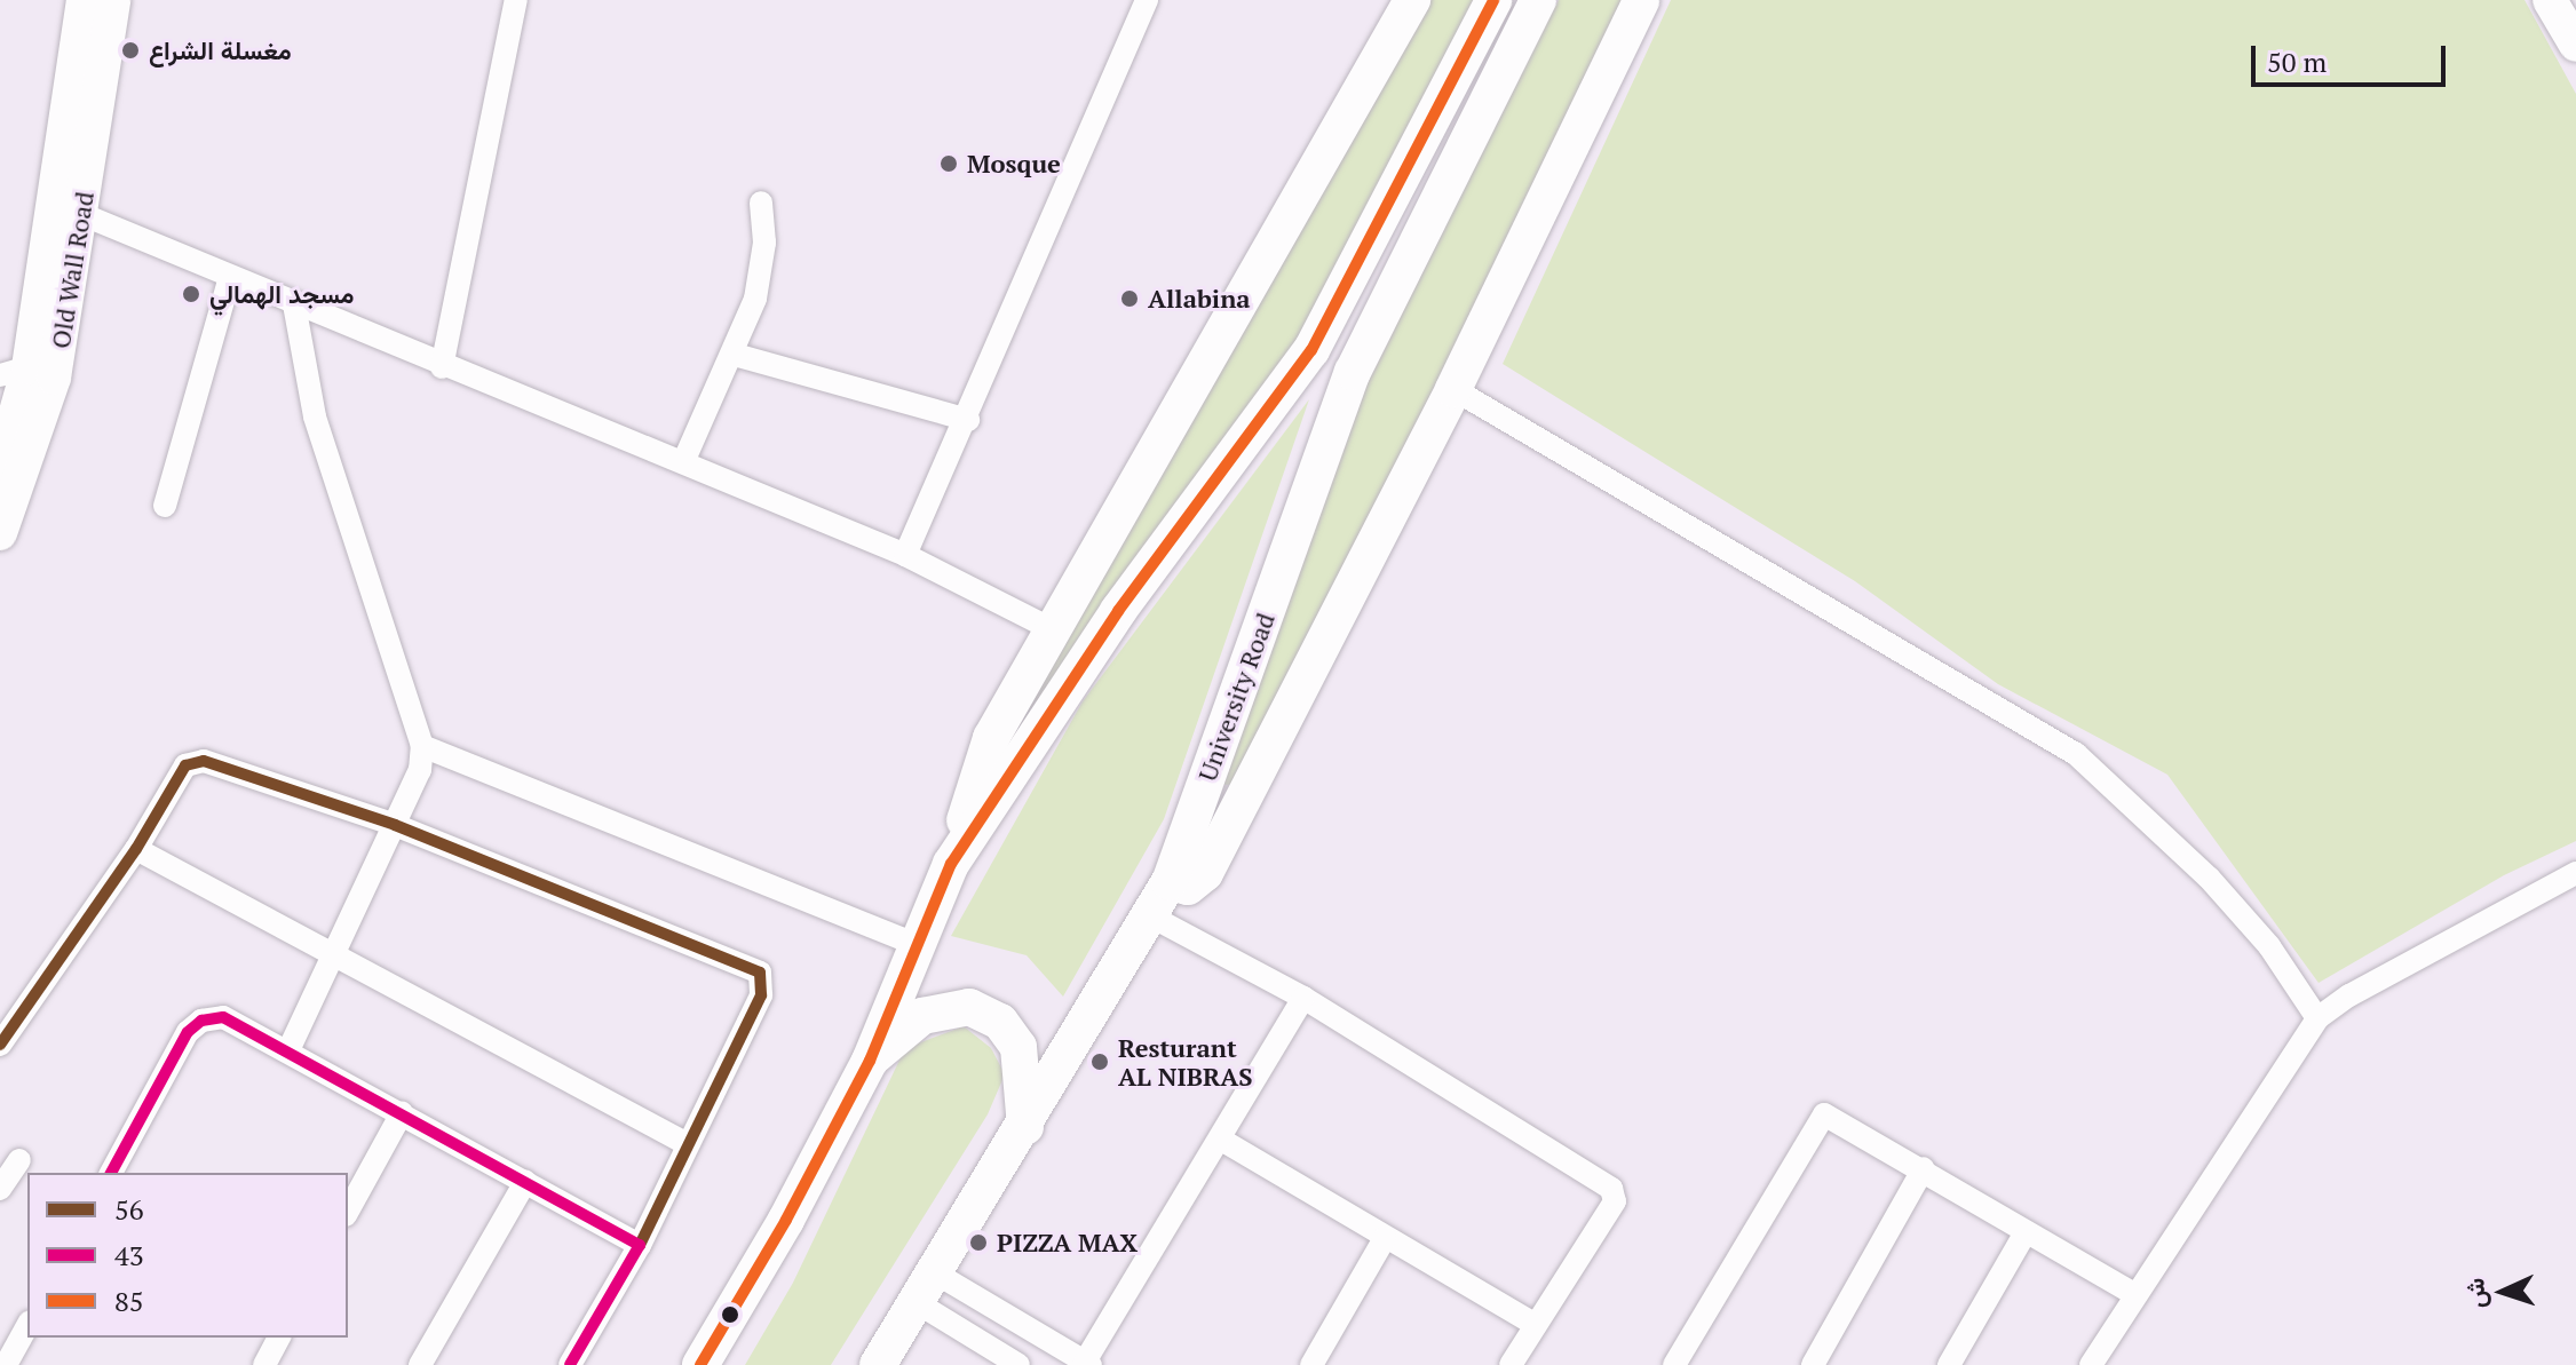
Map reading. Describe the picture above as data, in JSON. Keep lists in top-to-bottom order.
{
  "streets": {
    "highway": ["University Road"],
    "main road": ["Old Wall Road"]
  },
  "places": [
    "مغسلة الشراع",
    "Mosque",
    "مسجد الهمالي",
    "Allabina",
    "Resturant AL NIBRAS",
    "PIZZA MAX"
  ],
  "lines": ["transit line 85", "transit line 56", "transit line 43"],
  "legend": ["56", "43", "85"],
  "scale_bar": "50 m",
  "north": "left"
}
